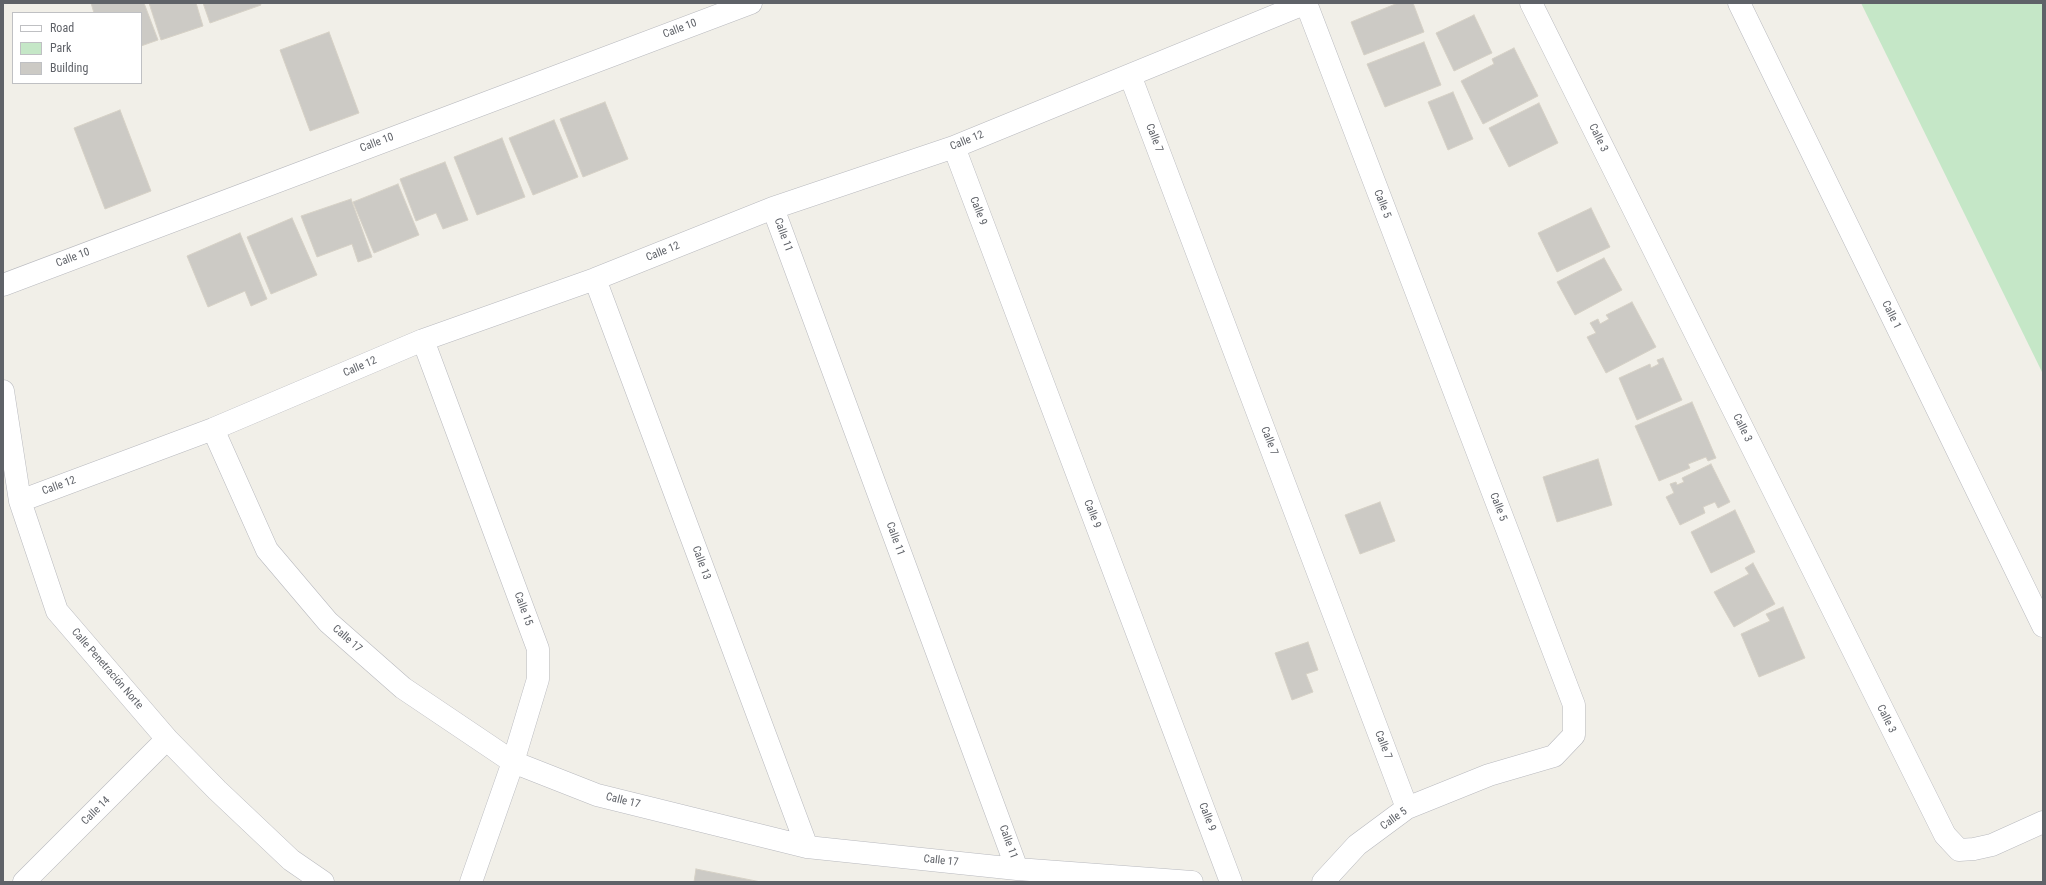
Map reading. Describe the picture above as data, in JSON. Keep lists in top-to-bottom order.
{
  "streets": {
    "street": [
      "Calle 10",
      "Calle 7",
      "Calle 3",
      "Calle 12",
      "Calle 5",
      "Calle 9",
      "Calle 11",
      "Calle 1",
      "Calle 13",
      "Calle 15",
      "Calle 17",
      "Calle Penetración Norte",
      "Calle 14"
    ]
  },
  "crossings": [
    ["Calle 7", "Calle 12"],
    ["Calle 7", "Calle 5"],
    ["Calle 12", "Calle 5"],
    ["Calle 12", "Calle 9"],
    ["Calle 12", "Calle 11"],
    ["Calle 12", "Calle 13"],
    ["Calle 12", "Calle 15"],
    ["Calle 12", "Calle 17"],
    ["Calle 12", "Calle Penetración Norte"],
    ["Calle 11", "Calle 17"],
    ["Calle 13", "Calle 17"],
    ["Calle 15", "Calle 17"],
    ["Calle Penetración Norte", "Calle 14"]
  ],
  "legend": ["Road", "Park", "Building"]
}
